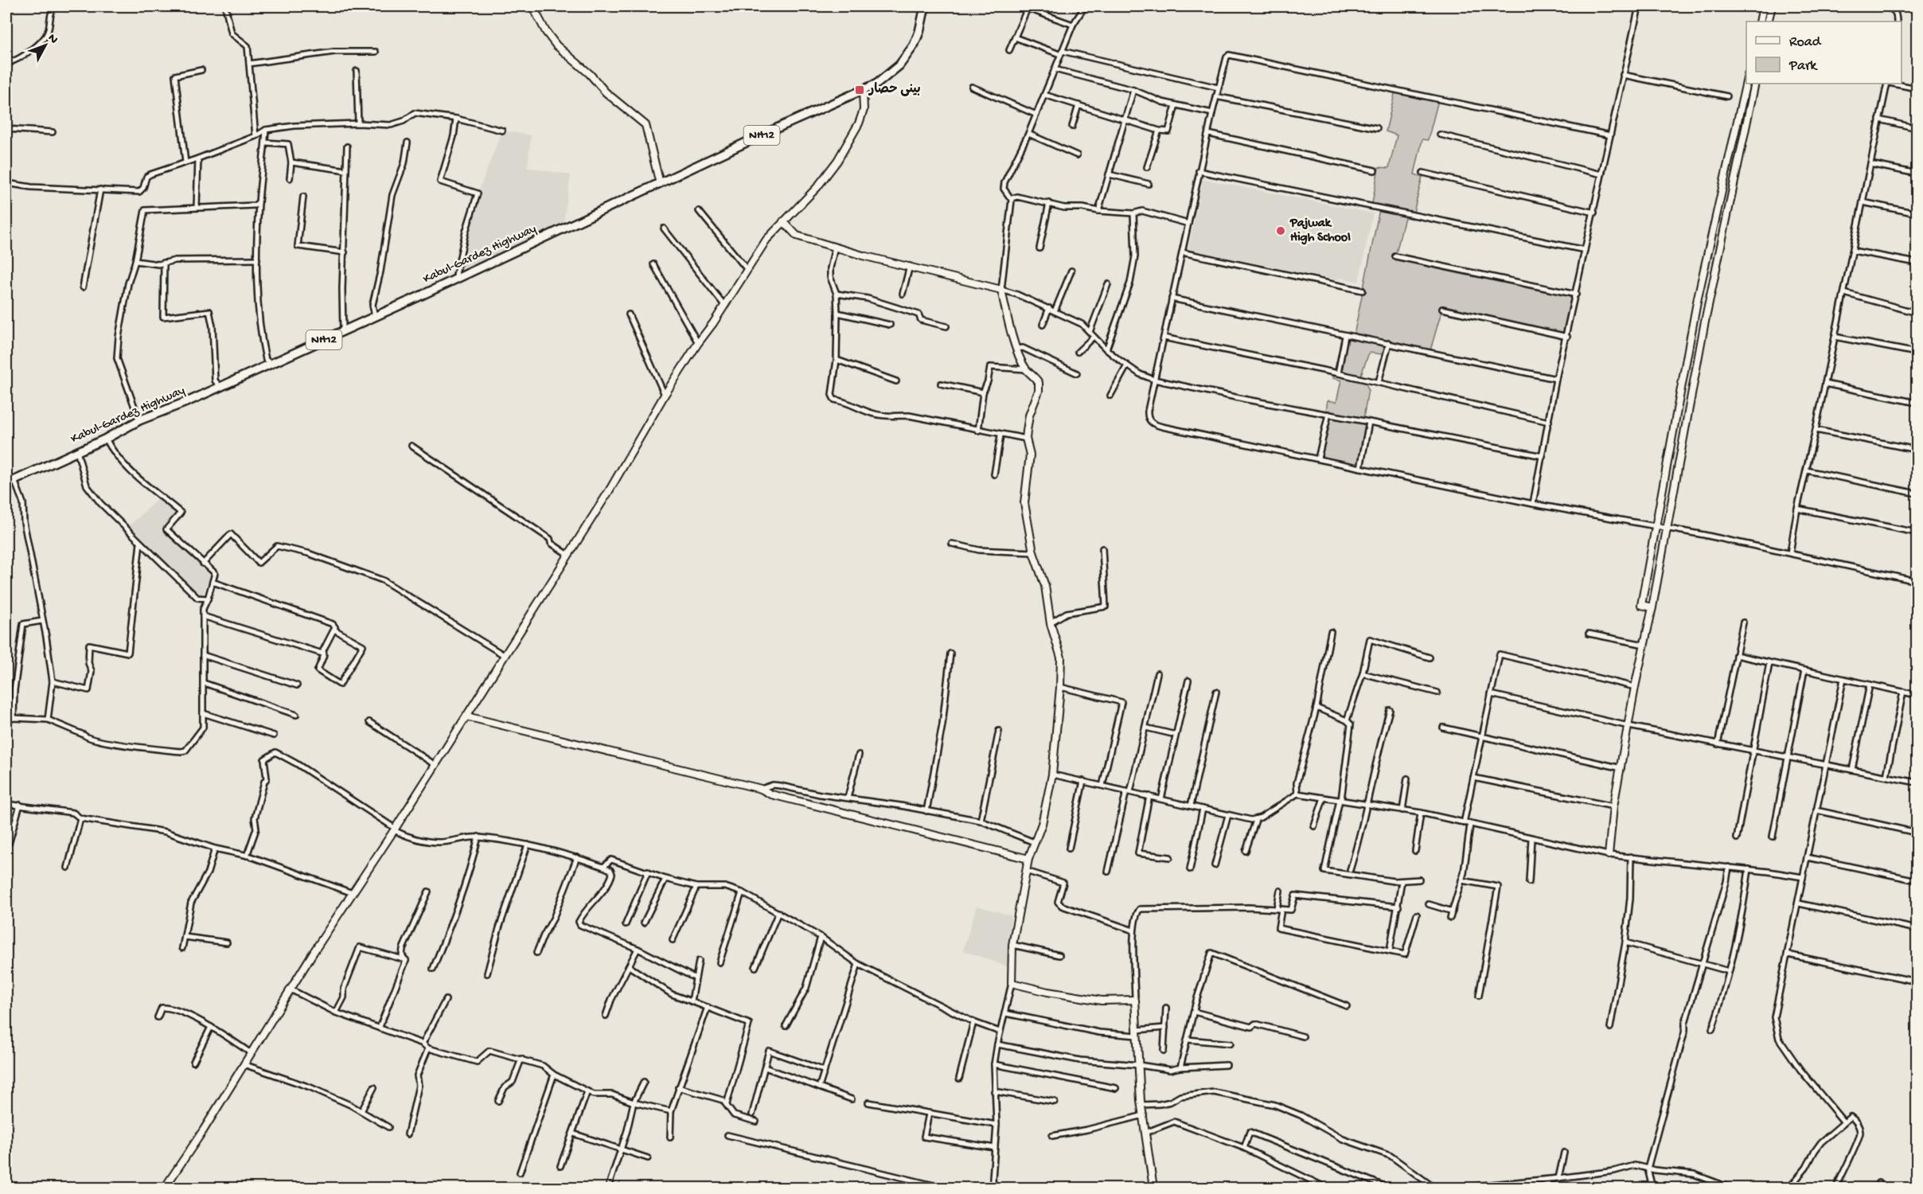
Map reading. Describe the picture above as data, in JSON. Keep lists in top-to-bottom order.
{
  "streets": {
    "highway": ["NH12", "Kabul-Gardez Highway"]
  },
  "places": {
    "transit": ["بینی حصار"],
    "other": ["Pajwak High School"]
  },
  "legend": ["Road", "Park"],
  "north": "top right"
}
